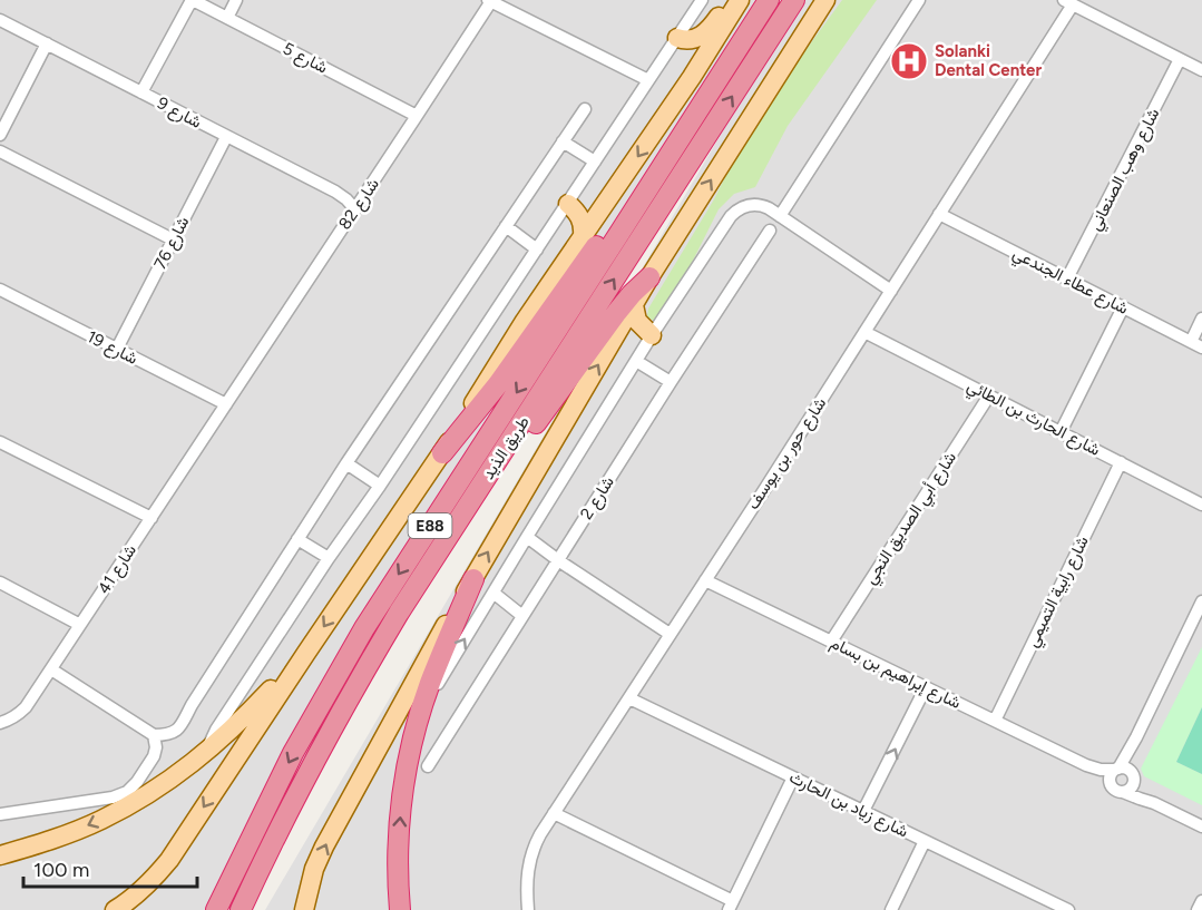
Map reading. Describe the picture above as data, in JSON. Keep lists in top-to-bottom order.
{
  "streets": {
    "highway": ["طريق الذيد", "E88"],
    "street": [
      "شارع 5",
      "شارع 9",
      "شارع وهب الصنعاني",
      "شارع 82",
      "شارع 76",
      "شارع عطاء الجندعي",
      "شارع 19",
      "شارع الحارث بن الطائي",
      "شارع حور بن يوسف",
      "شارع 2",
      "شارع أبي الصديق النجي",
      "شارع 41",
      "شارع رابية التميمي",
      "شارع إبراهيم بن بسام",
      "شارع زياد بن الحارث"
    ]
  },
  "crossings": [
    ["شارع 5", "شارع 82"],
    ["شارع 9", "شارع 82"],
    ["شارع 9", "شارع 76"],
    ["شارع وهب الصنعاني", "شارع عطاء الجندعي"],
    ["شارع 82", "شارع 19"],
    ["شارع 82", "شارع 41"],
    ["شارع 76", "شارع 19"],
    ["شارع عطاء الجندعي", "شارع حور بن يوسف"],
    ["شارع 19", "شارع 41"],
    ["شارع الحارث بن الطائي", "شارع حور بن يوسف"],
    ["شارع الحارث بن الطائي", "شارع أبي الصديق النجي"],
    ["شارع الحارث بن الطائي", "شارع رابية التميمي"],
    ["شارع حور بن يوسف", "شارع إبراهيم بن بسام"],
    ["شارع حور بن يوسف", "شارع زياد بن الحارث"],
    ["شارع أبي الصديق النجي", "شارع إبراهيم بن بسام"],
    ["شارع رابية التميمي", "شارع إبراهيم بن بسام"]
  ],
  "places": {
    "hospital": ["Solanki Dental Center"]
  },
  "scale_bar": "100 m"
}
